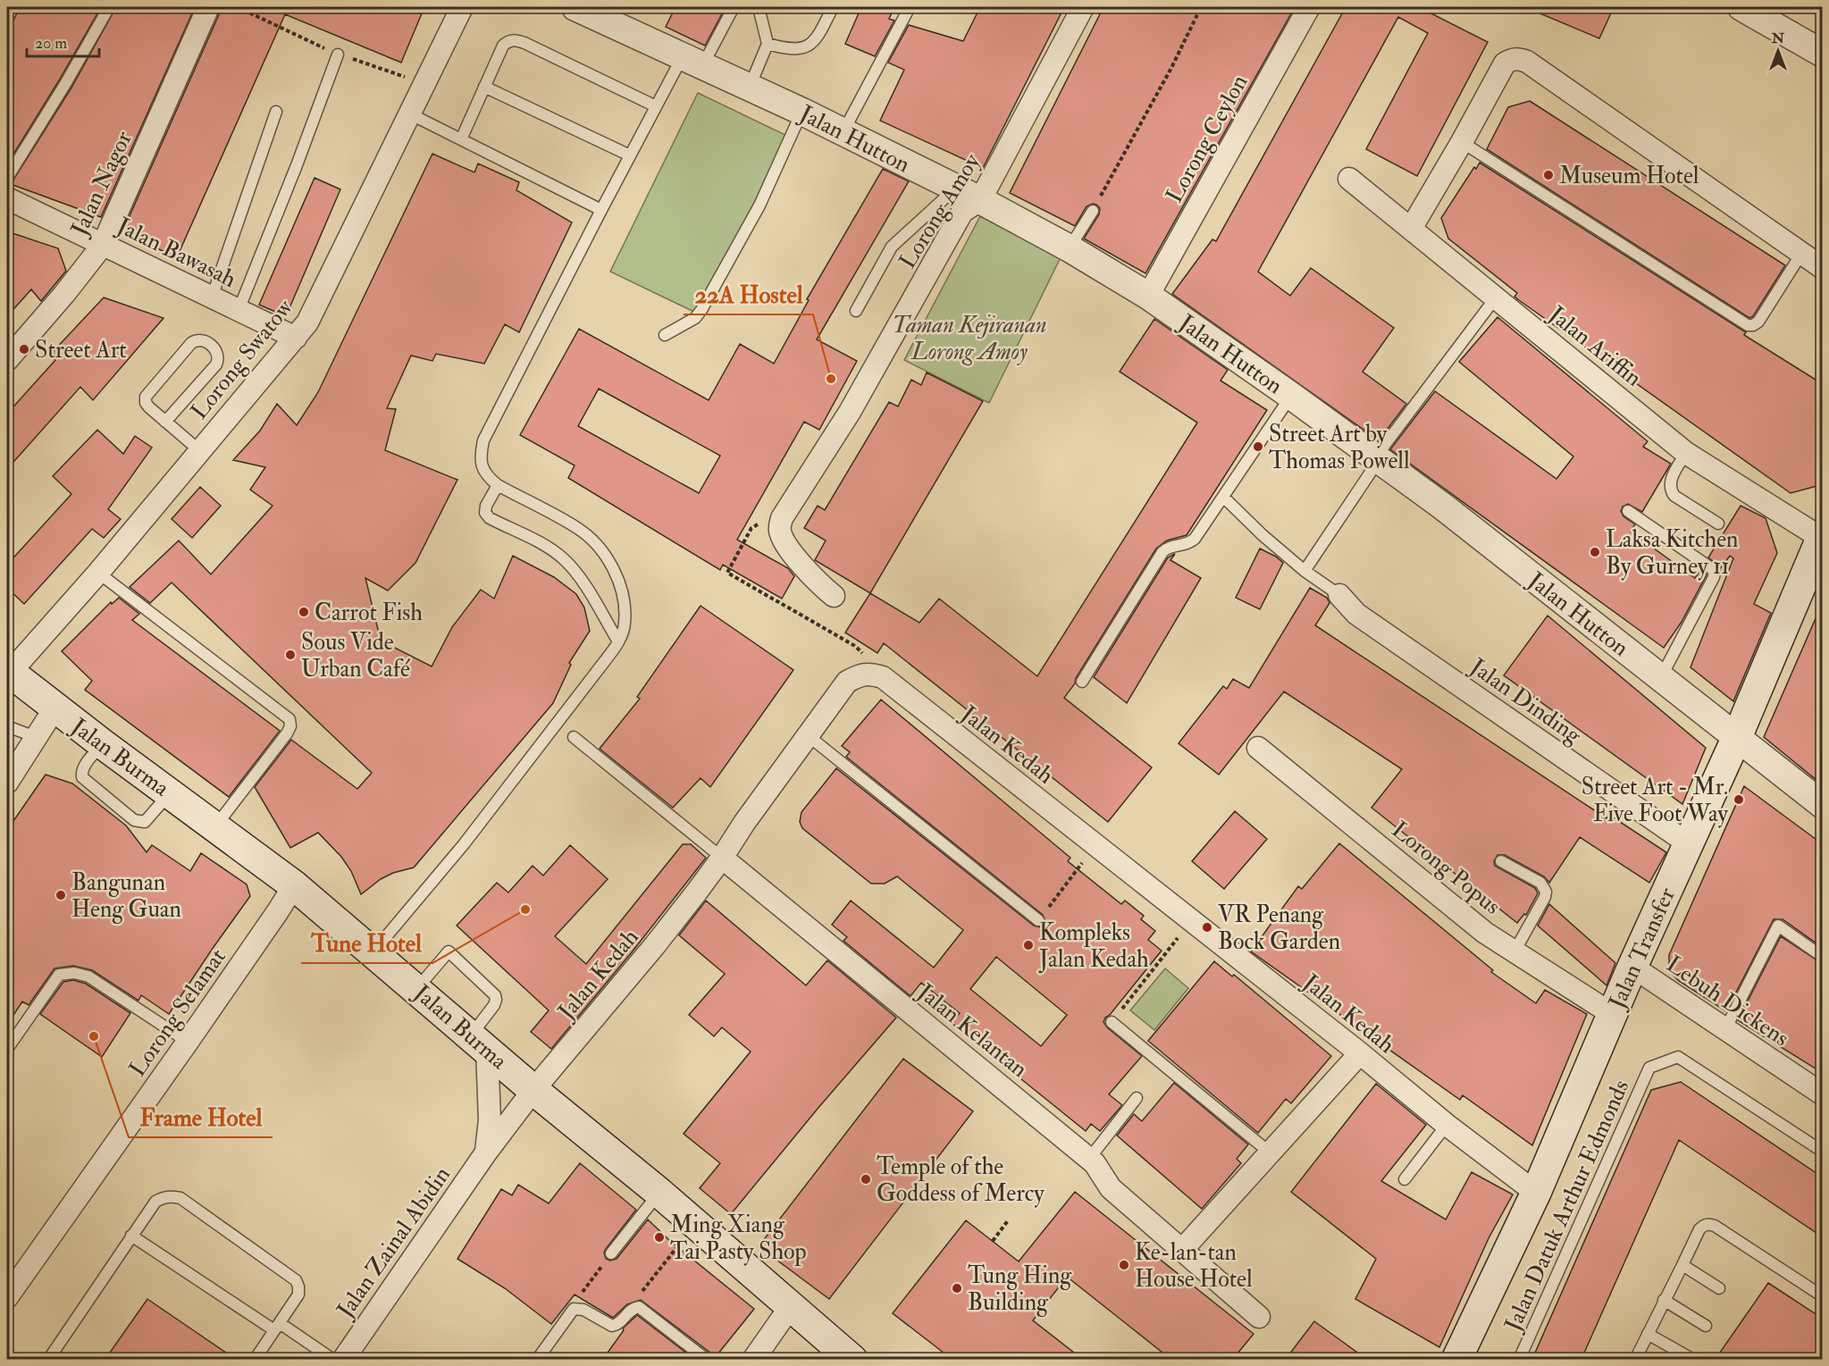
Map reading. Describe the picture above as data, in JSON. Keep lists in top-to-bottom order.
{
  "streets": {
    "main road": ["Jalan Burma", "Jalan Transfer"],
    "street": [
      "Jalan Hutton",
      "Lorong Ceylon",
      "Jalan Nagor",
      "Lorong Amoy",
      "Jalan Bawasah",
      "Jalan Ariffin",
      "Lorong Swatow",
      "Jalan Dinding",
      "Jalan Kedah",
      "Lorong Popus",
      "Lebuh Dickens",
      "Lorong Selamat",
      "Jalan Kelantan",
      "Jalan Zainal Abidin"
    ],
    "lane": ["Jalan Datuk Arthur Edmonds"]
  },
  "crossings": [
    ["Jalan Hutton", "Lorong Ceylon"],
    ["Jalan Hutton", "Lorong Amoy"],
    ["Jalan Hutton", "Jalan Transfer"],
    ["Jalan Nagor", "Jalan Bawasah"],
    ["Jalan Bawasah", "Lorong Swatow"],
    ["Jalan Ariffin", "Jalan Transfer"],
    ["Lorong Swatow", "Jalan Burma"],
    ["Jalan Dinding", "Jalan Transfer"],
    ["Jalan Kedah", "Jalan Burma"],
    ["Jalan Kedah", "Jalan Transfer"],
    ["Jalan Kedah", "Jalan Kelantan"],
    ["Jalan Kedah", "Jalan Zainal Abidin"],
    ["Jalan Burma", "Lorong Selamat"],
    ["Jalan Burma", "Jalan Zainal Abidin"],
    ["Lorong Popus", "Jalan Transfer"],
    ["Jalan Transfer", "Lebuh Dickens"]
  ],
  "parks": ["Taman Kejiranan Lorong Amoy"],
  "places": [
    "Museum Hotel",
    "Street Art",
    "22A Hostel",
    "Street Art by Thomas Powell",
    "Laksa Kitchen By Gurney 11",
    "Carrot Fish",
    "Sous Vide Urban Café",
    "Street Art - Mr. Five Foot Way",
    "Bangunan Heng Guan",
    "Tune Hotel",
    "VR Penang Bock Garden",
    "Kompleks Jalan Kedah",
    "Frame Hotel",
    "Temple of the Goddess of Mercy",
    "Ming Xiang Tai Pasty Shop",
    "Ke-lan-tan House Hotel",
    "Tung Hing Building"
  ],
  "scale_bar": "20 m",
  "north": "top"
}
